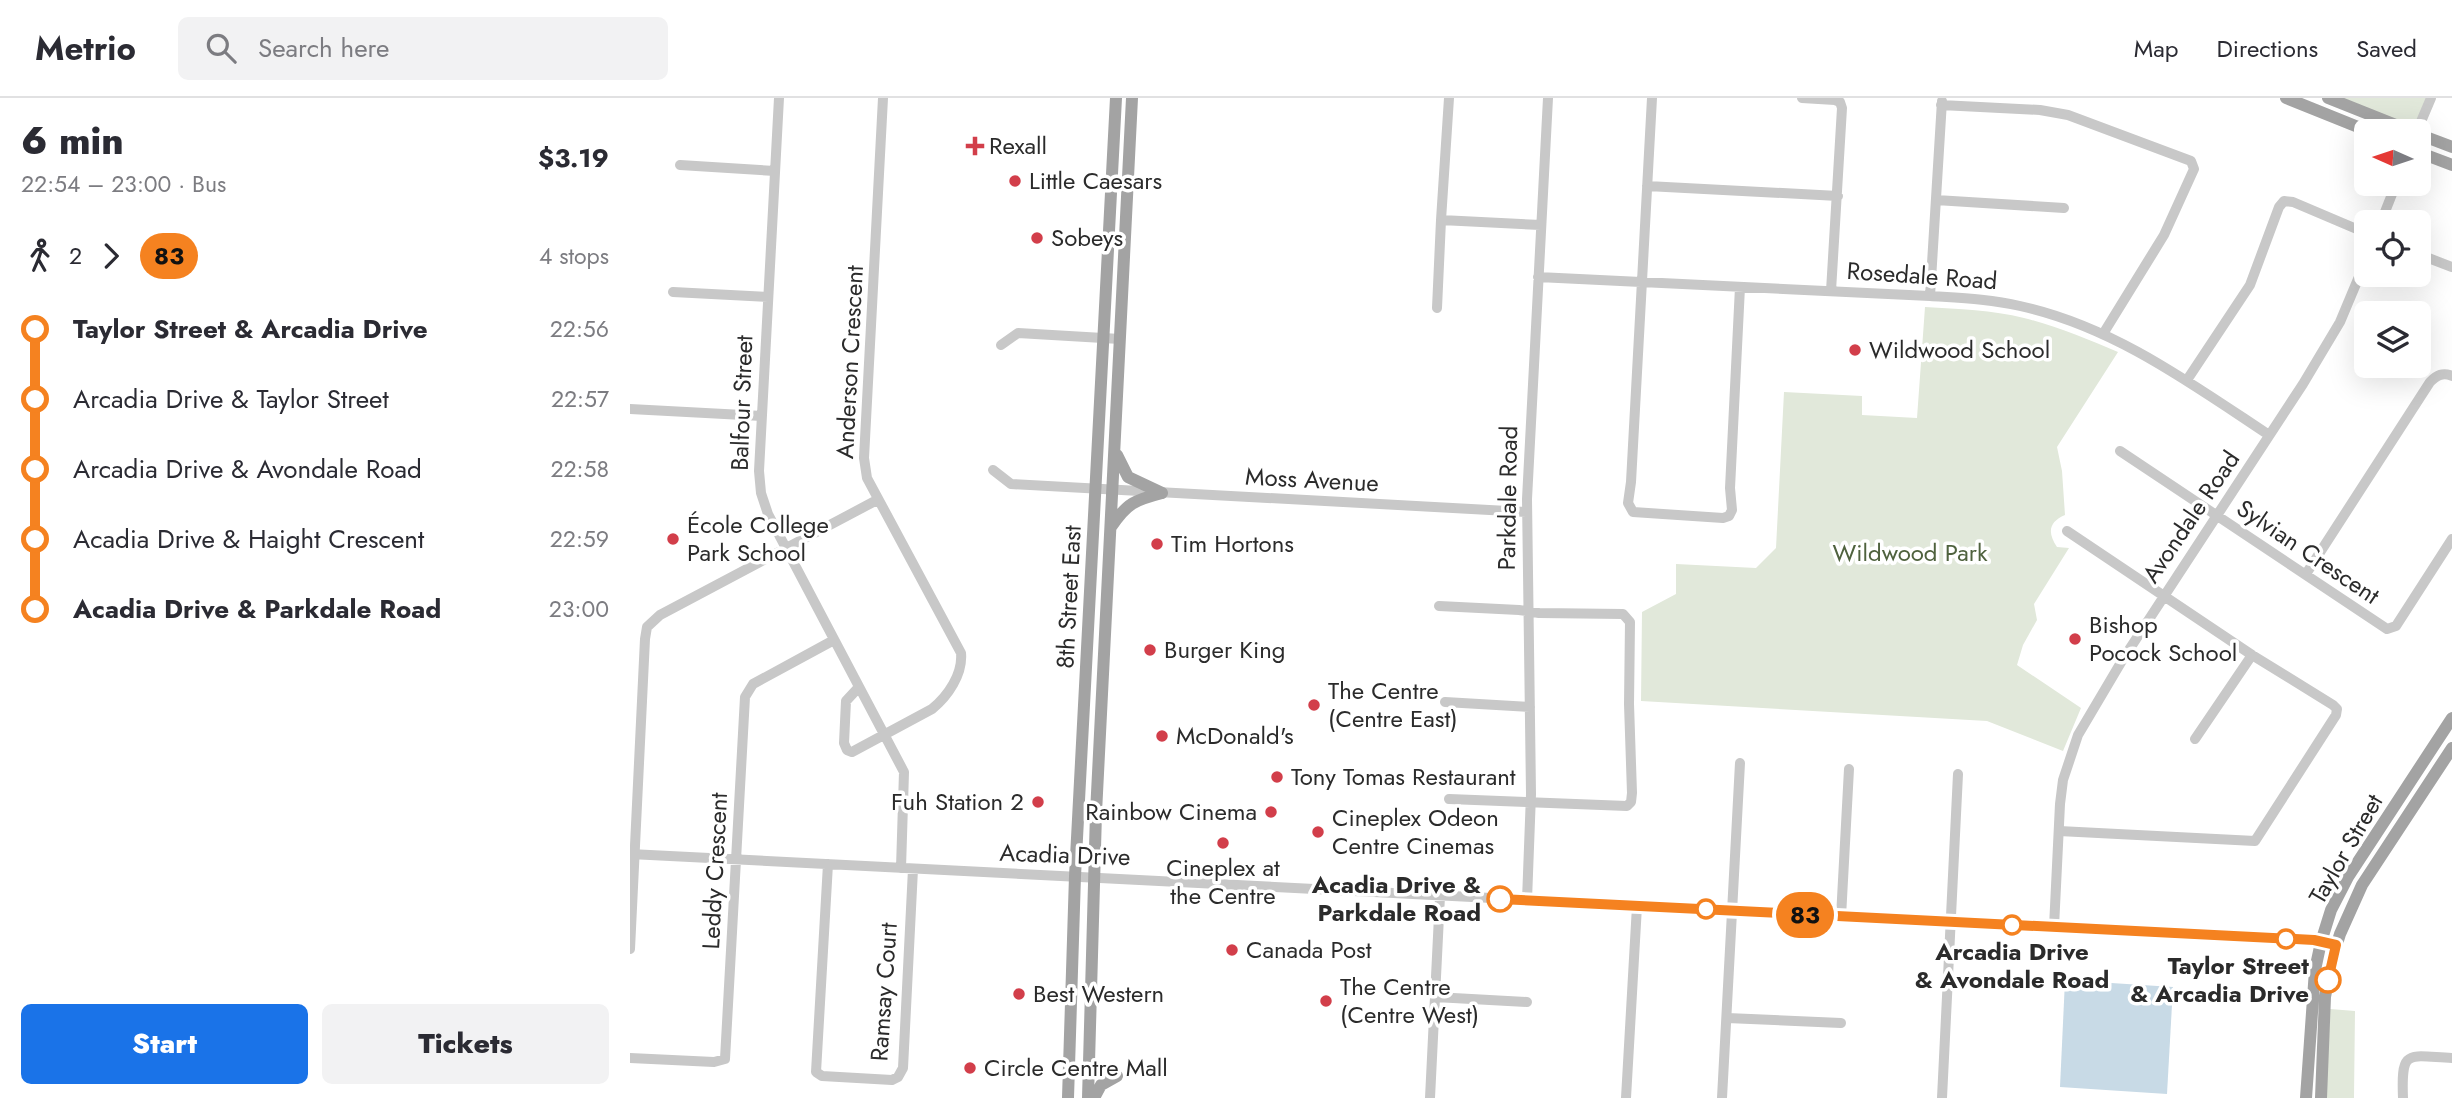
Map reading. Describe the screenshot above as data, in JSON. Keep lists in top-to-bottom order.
{
  "streets": {
    "main road": ["8th Street East", "Taylor Street"],
    "street": [
      "Rosedale Road",
      "Anderson Crescent",
      "Balfour Street",
      "Moss Avenue",
      "Parkdale Road",
      "Avondale Road",
      "Sylvian Crescent",
      "Acadia Drive",
      "Leddy Crescent",
      "Ramsay Court"
    ]
  },
  "crossings": [
    ["Rosedale Road", "Parkdale Road"],
    ["Rosedale Road", "Avondale Road"],
    ["Anderson Crescent", "Balfour Street"],
    ["Balfour Street", "Acadia Drive"],
    ["Balfour Street", "Leddy Crescent"],
    ["Moss Avenue", "Parkdale Road"],
    ["Moss Avenue", "8th Street East"],
    ["Parkdale Road", "Acadia Drive"],
    ["Avondale Road", "Sylvian Crescent"],
    ["Avondale Road", "Acadia Drive"],
    ["8th Street East", "Acadia Drive"],
    ["Taylor Street", "Acadia Drive"],
    ["Acadia Drive", "Leddy Crescent"],
    ["Acadia Drive", "Ramsay Court"]
  ],
  "parks": ["Wildwood Park"],
  "places": {
    "health": ["Rexall"],
    "other": [
      "Little Caesars",
      "Sobeys",
      "Wildwood School",
      "École College Park School",
      "Tim Hortons",
      "Bishop Pocock School",
      "Burger King",
      "The Centre (Centre East)",
      "McDonald's",
      "Tony Tomas Restaurant",
      "Fuh Station 2",
      "Rainbow Cinema",
      "Cineplex Odeon Centre Cinemas",
      "Cineplex at the Centre",
      "Acadia Drive & Parkdale Road",
      "Arcadia Drive & Avondale Road",
      "Canada Post",
      "Taylor Street & Arcadia Drive",
      "Best Western",
      "The Centre (Centre West)",
      "Circle Centre Mall"
    ]
  },
  "lines": ["bus line 83"],
  "north": "left",
  "page": {
    "header": "Metrio",
    "search": "Search here",
    "nav": ["Map", "Directions", "Saved"],
    "heading": ["6 min", "22:54 – 23:00 · Bus", "$3.19"],
    "on_map": "83",
    "legs": ["2", "83", "4 stops"],
    "list": [
      {
        "name": "Taylor Street & Arcadia Drive",
        "value": "22:56"
      },
      {
        "name": "Arcadia Drive & Taylor Street",
        "value": "22:57"
      },
      {
        "name": "Arcadia Drive & Avondale Road",
        "value": "22:58"
      },
      {
        "name": "Acadia Drive & Haight Crescent",
        "value": "22:59"
      },
      {
        "name": "Acadia Drive & Parkdale Road",
        "value": "23:00"
      }
    ],
    "buttons": ["Start", "Tickets"]
  }
}
